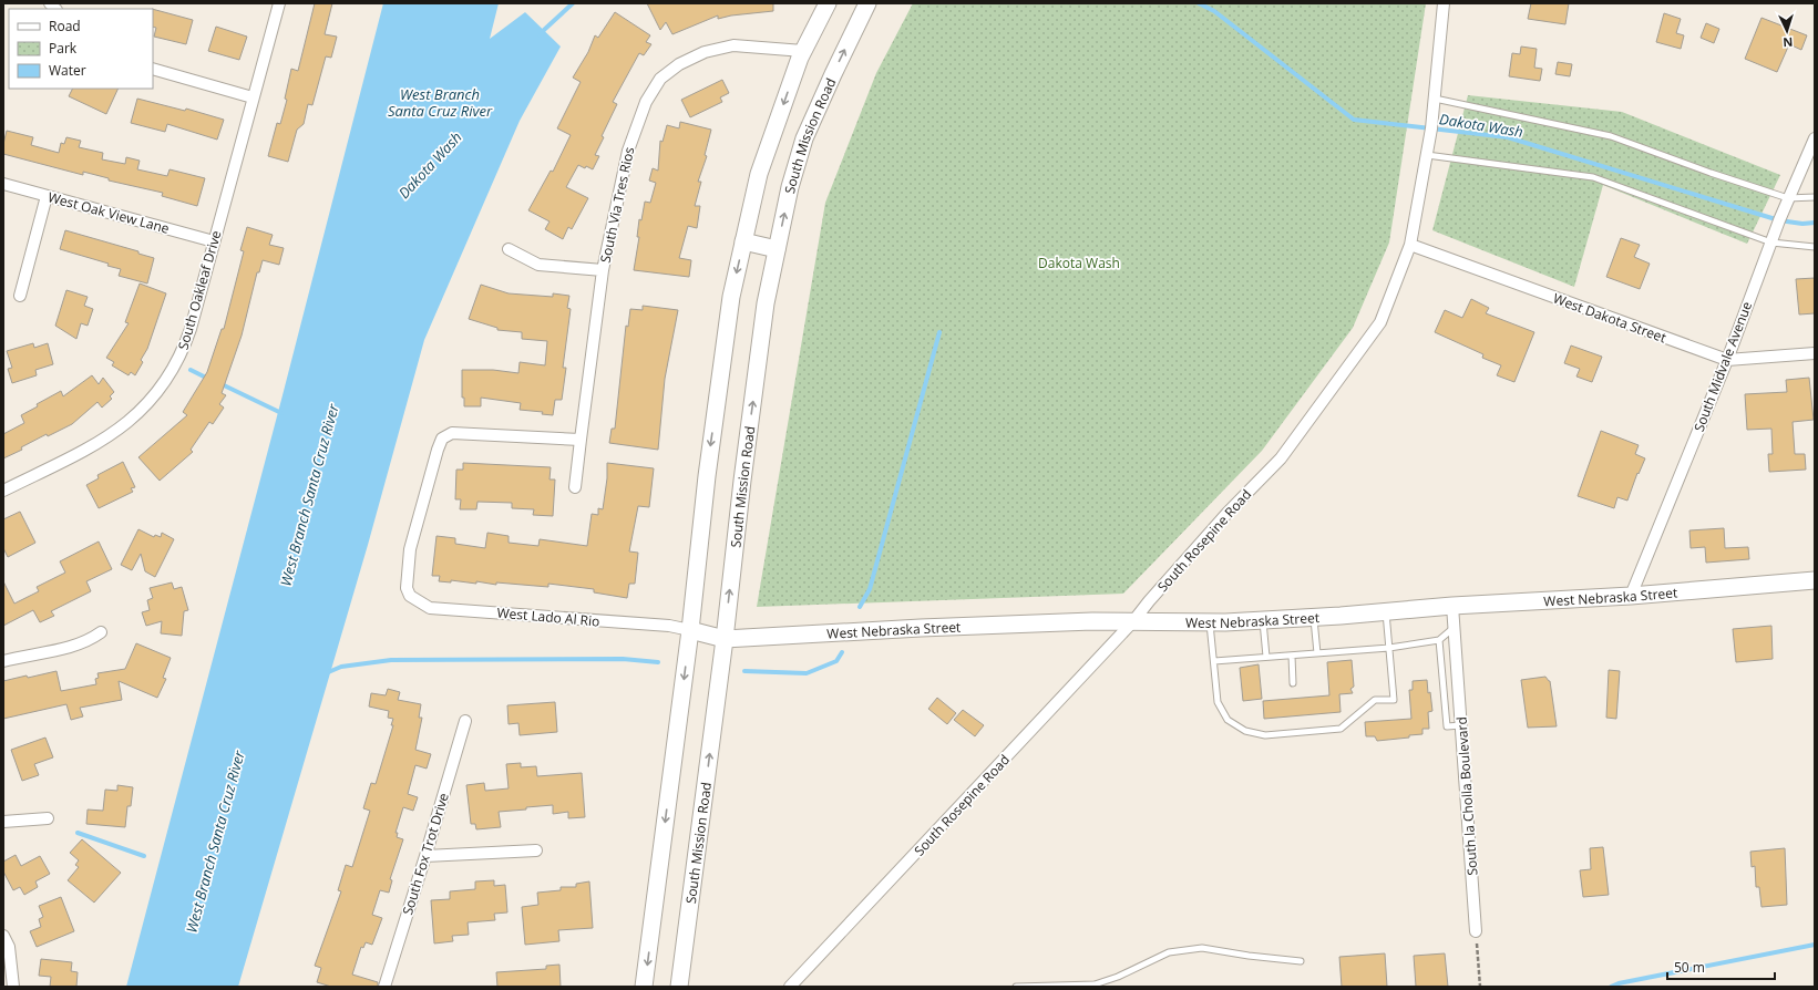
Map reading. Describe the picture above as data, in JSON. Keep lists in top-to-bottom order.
{
  "streets": {
    "main road": ["South Mission Road", "West Nebraska Street"],
    "street": [
      "South Via Tres Rios",
      "West Oak View Lane",
      "South Oakleaf Drive",
      "West Dakota Street",
      "South Midvale Avenue",
      "South Rosepine Road",
      "West Lado Al Rio",
      "South la Cholla Boulevard",
      "South Fox Trot Drive"
    ]
  },
  "crossings": [
    ["South Mission Road", "West Nebraska Street"],
    ["South Via Tres Rios", "West Lado Al Rio"],
    ["West Oak View Lane", "South Oakleaf Drive"],
    ["West Dakota Street", "South Midvale Avenue"],
    ["West Dakota Street", "South Rosepine Road"],
    ["South Midvale Avenue", "West Nebraska Street"],
    ["South Rosepine Road", "West Nebraska Street"],
    ["West Nebraska Street", "West Lado Al Rio"],
    ["West Nebraska Street", "South la Cholla Boulevard"]
  ],
  "water": ["West Branch Santa Cruz River", "Dakota Wash"],
  "parks": ["Dakota Wash"],
  "legend": ["Road", "Park", "Water"],
  "scale_bar": "50 m",
  "north": "bottom"
}
